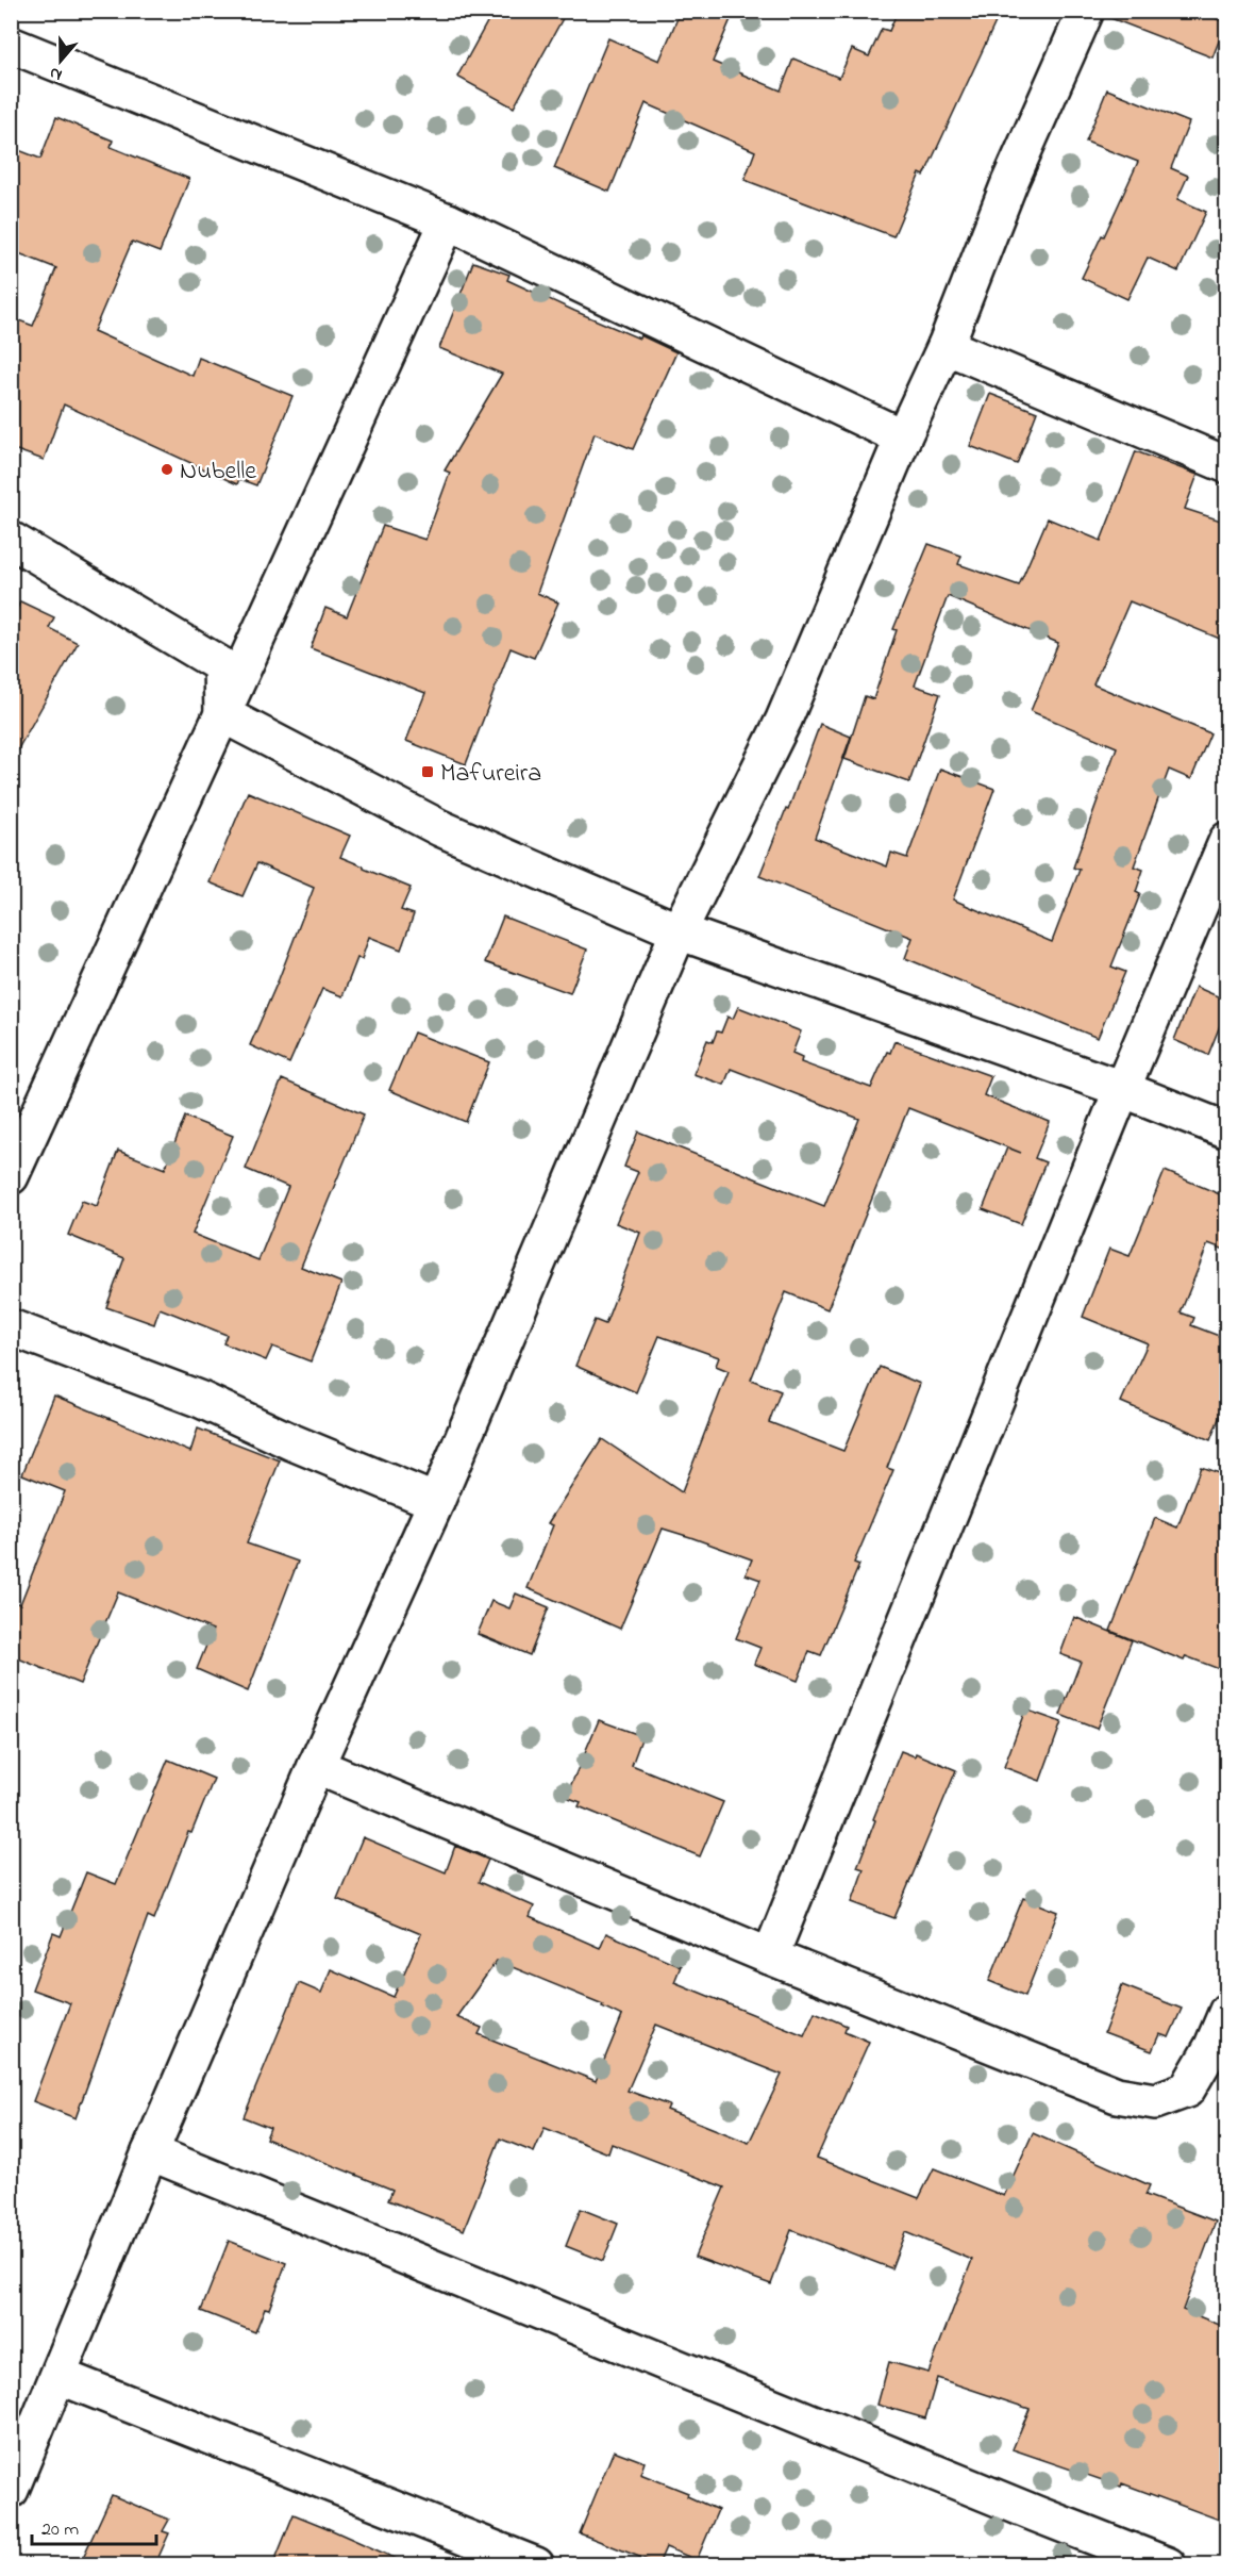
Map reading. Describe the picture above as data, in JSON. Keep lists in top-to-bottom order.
{
  "places": {
    "other": ["Nubelle"],
    "transit": ["Mafureira"]
  },
  "scale_bar": "20 m",
  "north": "bottom"
}
